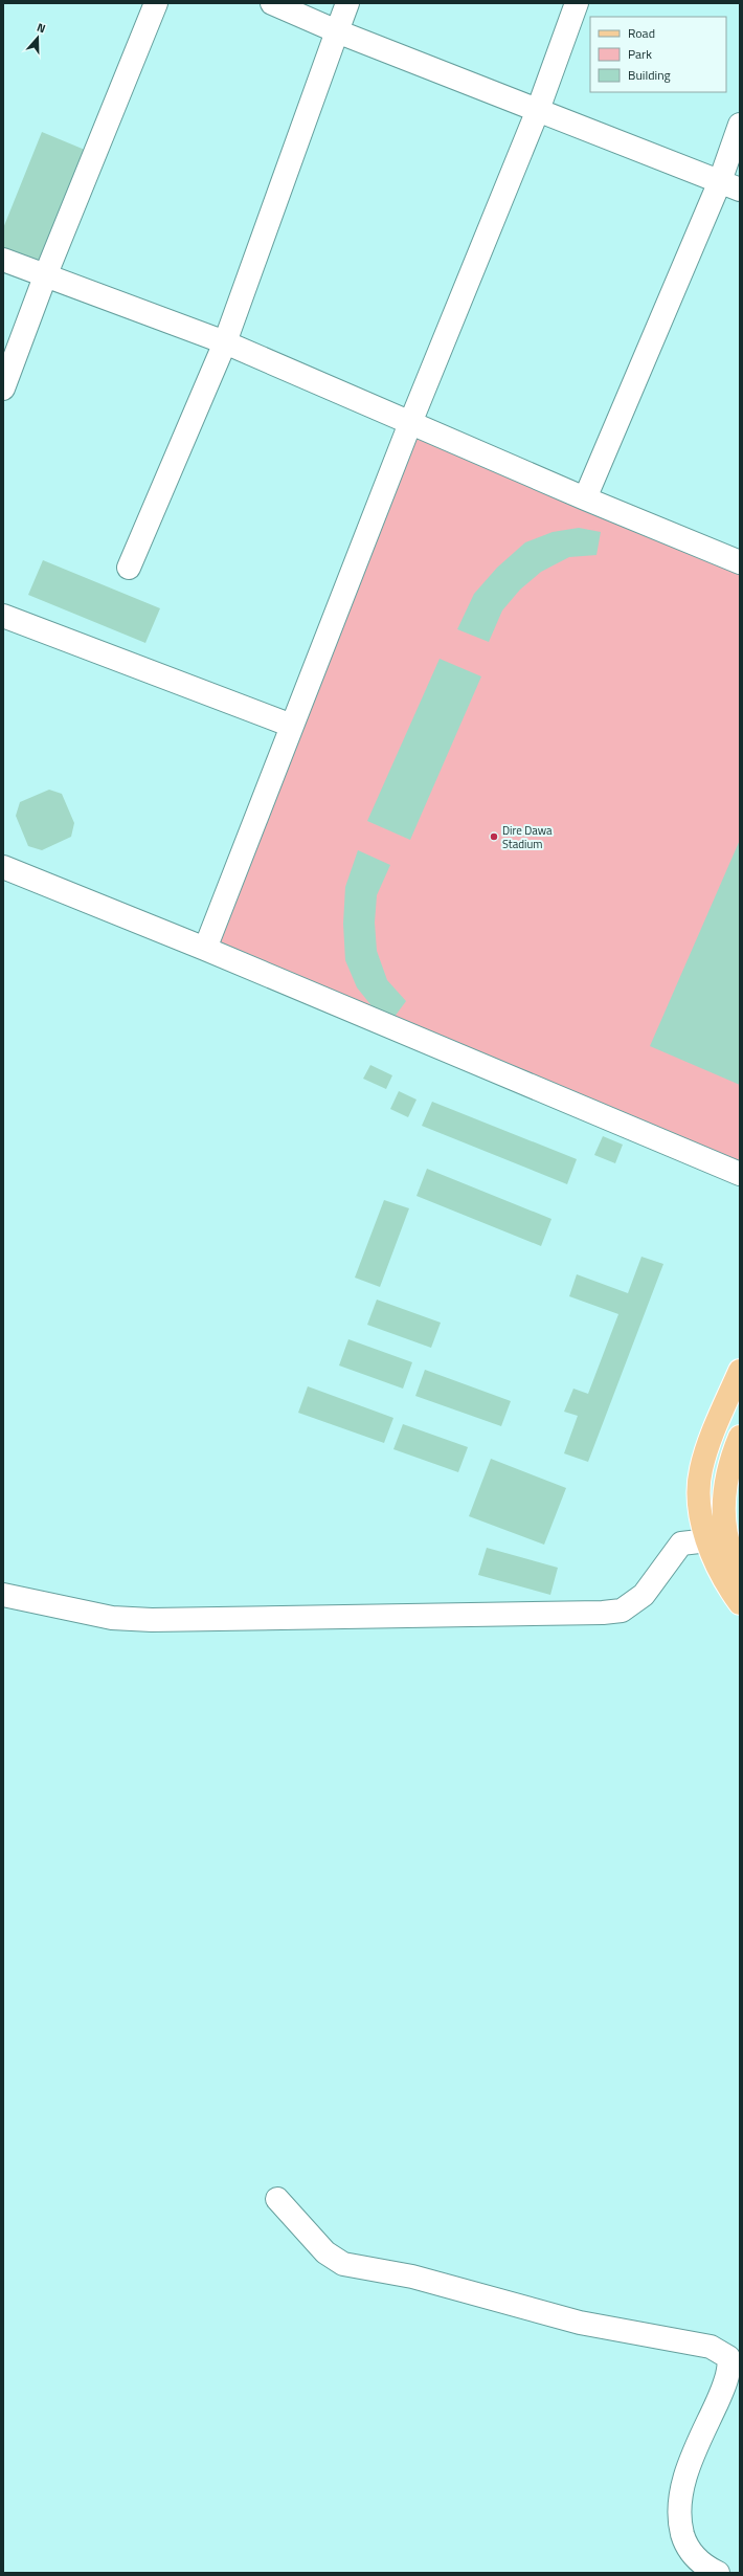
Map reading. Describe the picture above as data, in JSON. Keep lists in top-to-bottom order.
{
  "places": ["Dire Dawa Stadium"],
  "legend": ["Road", "Park", "Building"],
  "north": "top"
}
